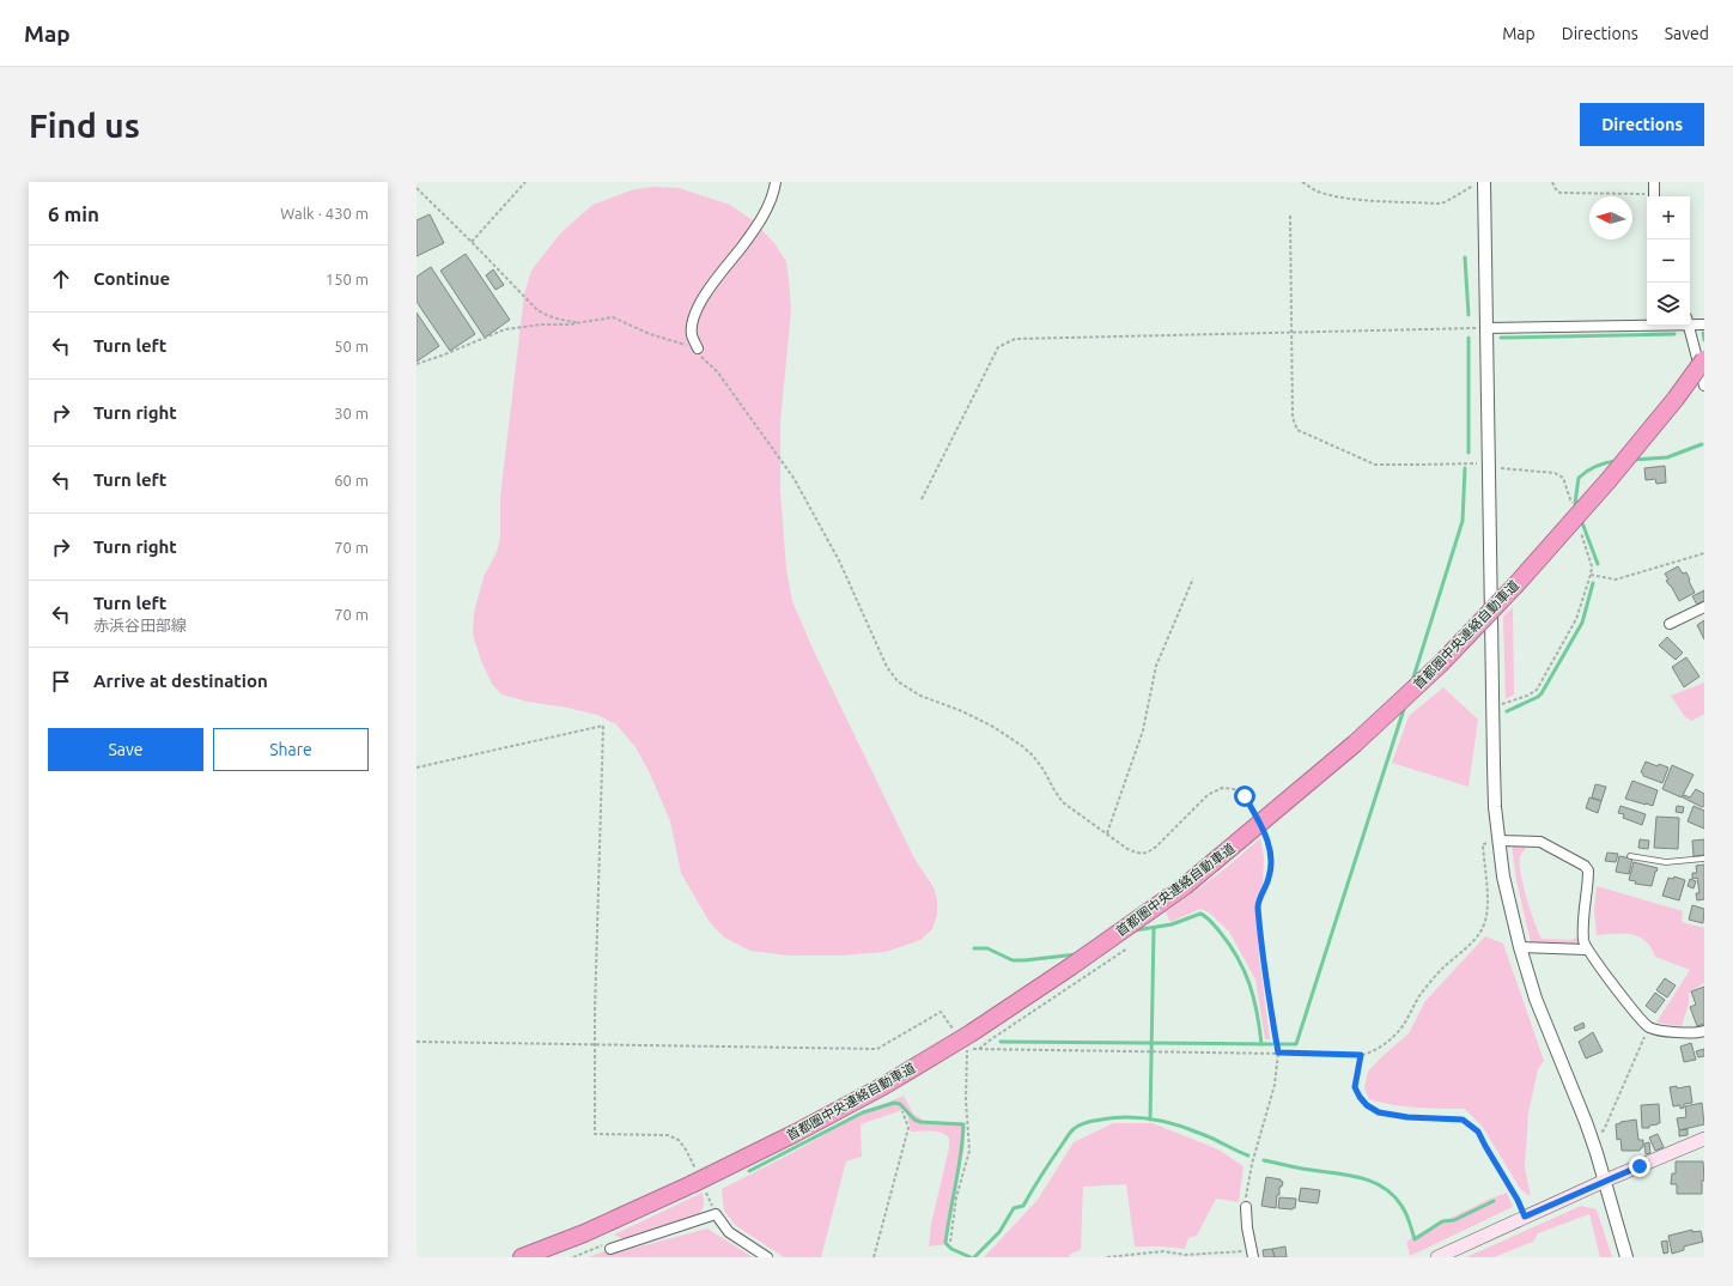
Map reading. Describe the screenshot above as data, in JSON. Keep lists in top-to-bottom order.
{
  "streets": {
    "highway": ["首都圏中央連絡自動車道"]
  },
  "north": "left",
  "page": {
    "header": "Map",
    "nav": ["Map", "Directions", "Saved"],
    "buttons": [
      "Directions",
      ["Save", "Share"]
    ],
    "title": "Find us",
    "heading": ["6 min", "Walk · 430 m"],
    "map_buttons": ["+", "−"],
    "list": [
      ["Continue", "150 m"],
      ["Turn left", "50 m"],
      ["Turn right", "30 m"],
      ["Turn left", "60 m"],
      ["Turn right", "70 m"],
      ["Turn left", "赤浜谷田部線", "70 m"],
      "Arrive at destination"
    ]
  }
}
